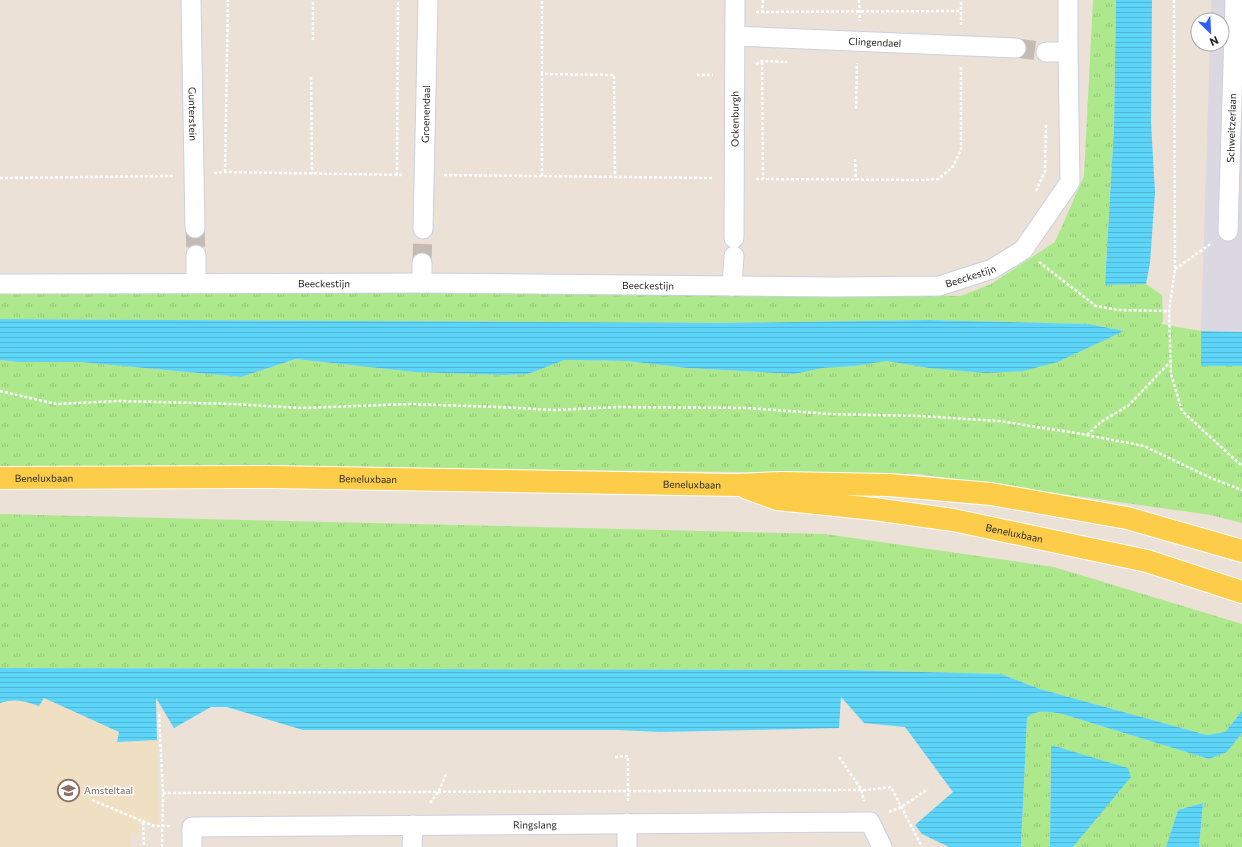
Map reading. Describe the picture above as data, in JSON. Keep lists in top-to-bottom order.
{
  "streets": {
    "main road": ["Beneluxbaan"],
    "street": [
      "Clingendael",
      "Gunterstein",
      "Groenendaal",
      "Ockenburgh",
      "Schweitzerlaan",
      "Beeckestijn",
      "Ringslang"
    ]
  },
  "crossings": [
    ["Clingendael", "Ockenburgh"],
    ["Ockenburgh", "Beeckestijn"]
  ],
  "places": {
    "school or university": ["Amsteltaal"]
  },
  "north": "bottom right"
}
